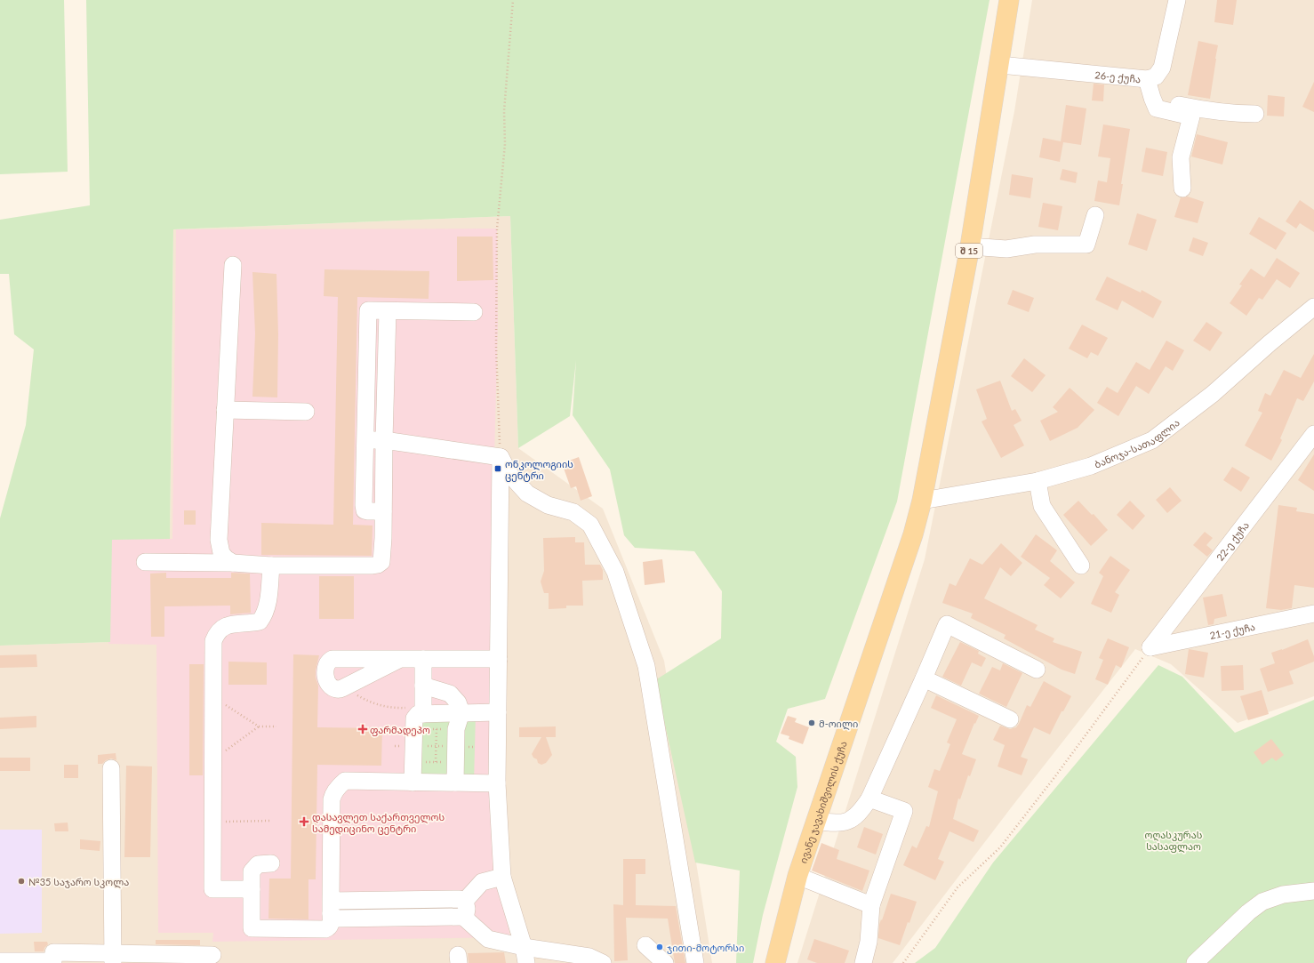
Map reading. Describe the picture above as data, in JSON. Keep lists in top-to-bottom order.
{
  "streets": {
    "main road": ["შ 15", "ივანე ჯავახიშვილის ქუჩა"],
    "street": [
      "26-ე ქუჩა",
      "ბანოჯა-სათაფლია",
      "22-ე ქუჩა",
      "21-ე ქუჩა"
    ]
  },
  "crossings": [
    ["26-ე ქუჩა", "შ 15"],
    ["შ 15", "ბანოჯა-სათაფლია"],
    ["შ 15", "ივანე ჯავახიშვილის ქუჩა"],
    ["ბანოჯა-სათაფლია", "ივანე ჯავახიშვილის ქუჩა"],
    ["22-ე ქუჩა", "21-ე ქუჩა"]
  ],
  "parks": ["ოღასკურას სასაფლაო"],
  "places": {
    "transit": ["ონკოლოგიის ცენტრი"],
    "other": ["მ-ოილი", "№35 საჯარო სკოლა", "ჯითი-მოტორსი"],
    "health": ["ფარმადეპო", "დასავლეთ საქართველოს სამედიცინო ცენტრი"]
  }
}
